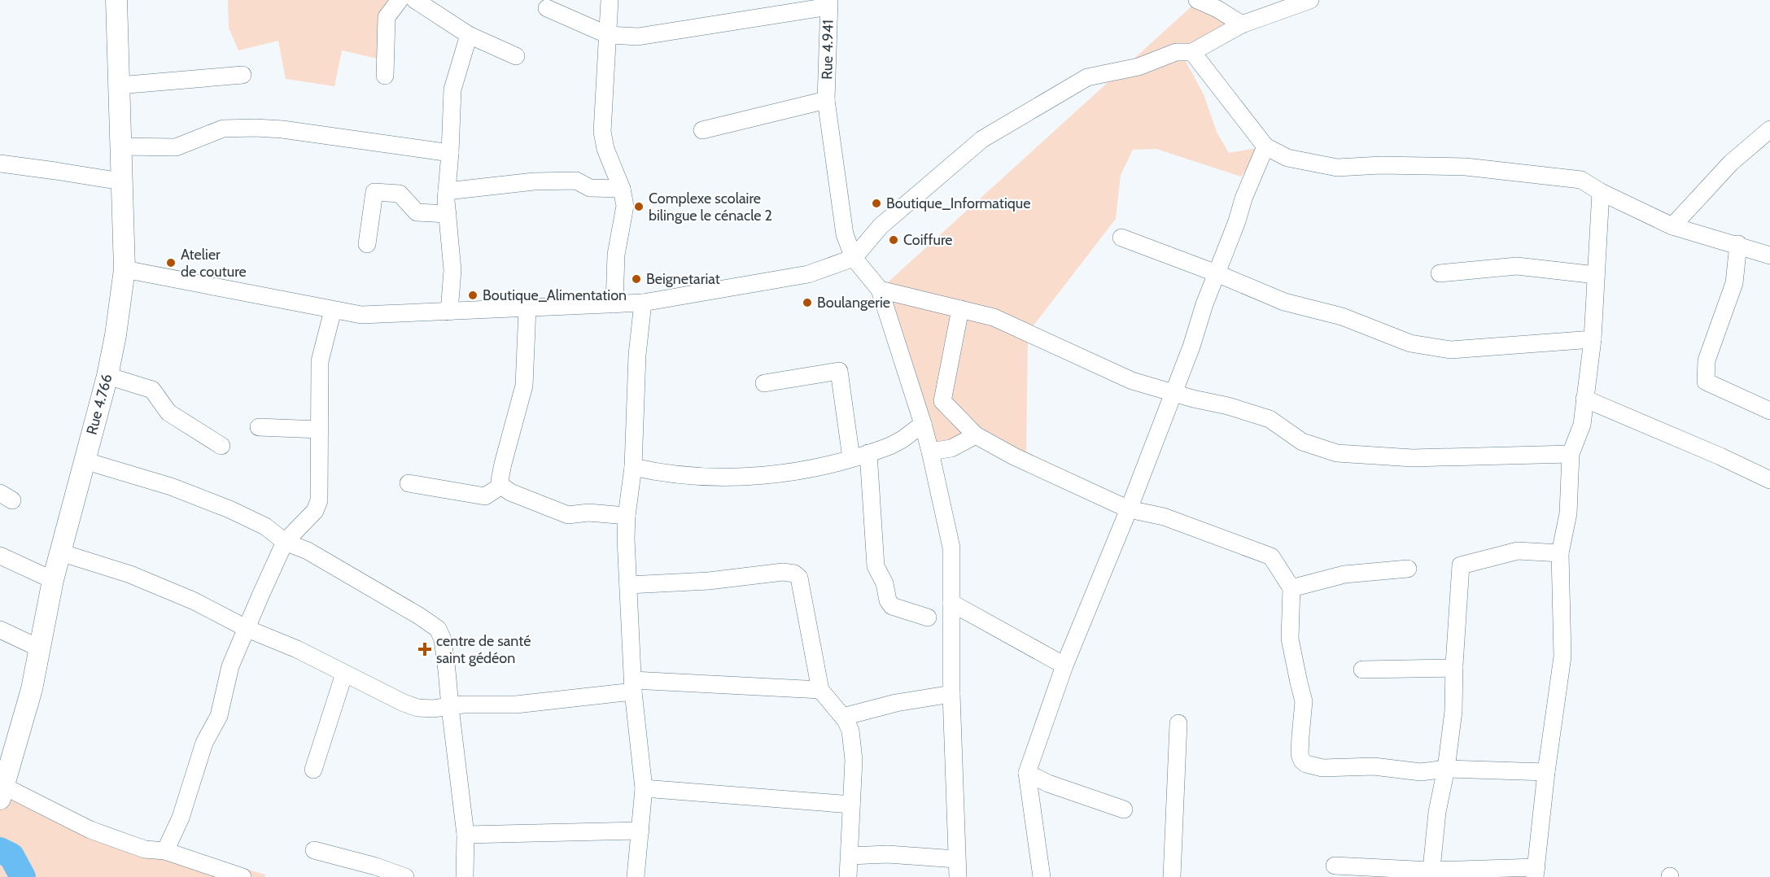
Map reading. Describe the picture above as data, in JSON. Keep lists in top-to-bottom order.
{
  "streets": {
    "street": ["Rue 4.941", "Rue 4.766"]
  },
  "places": {
    "other": [
      "Boutique_Informatique",
      "Complexe scolaire bilingue le cénacle 2",
      "Coiffure",
      "Atelier de couture",
      "Beignetariat",
      "Boutique_Alimentation",
      "Boulangerie"
    ],
    "health": ["centre de santé saint gédéon"]
  }
}
